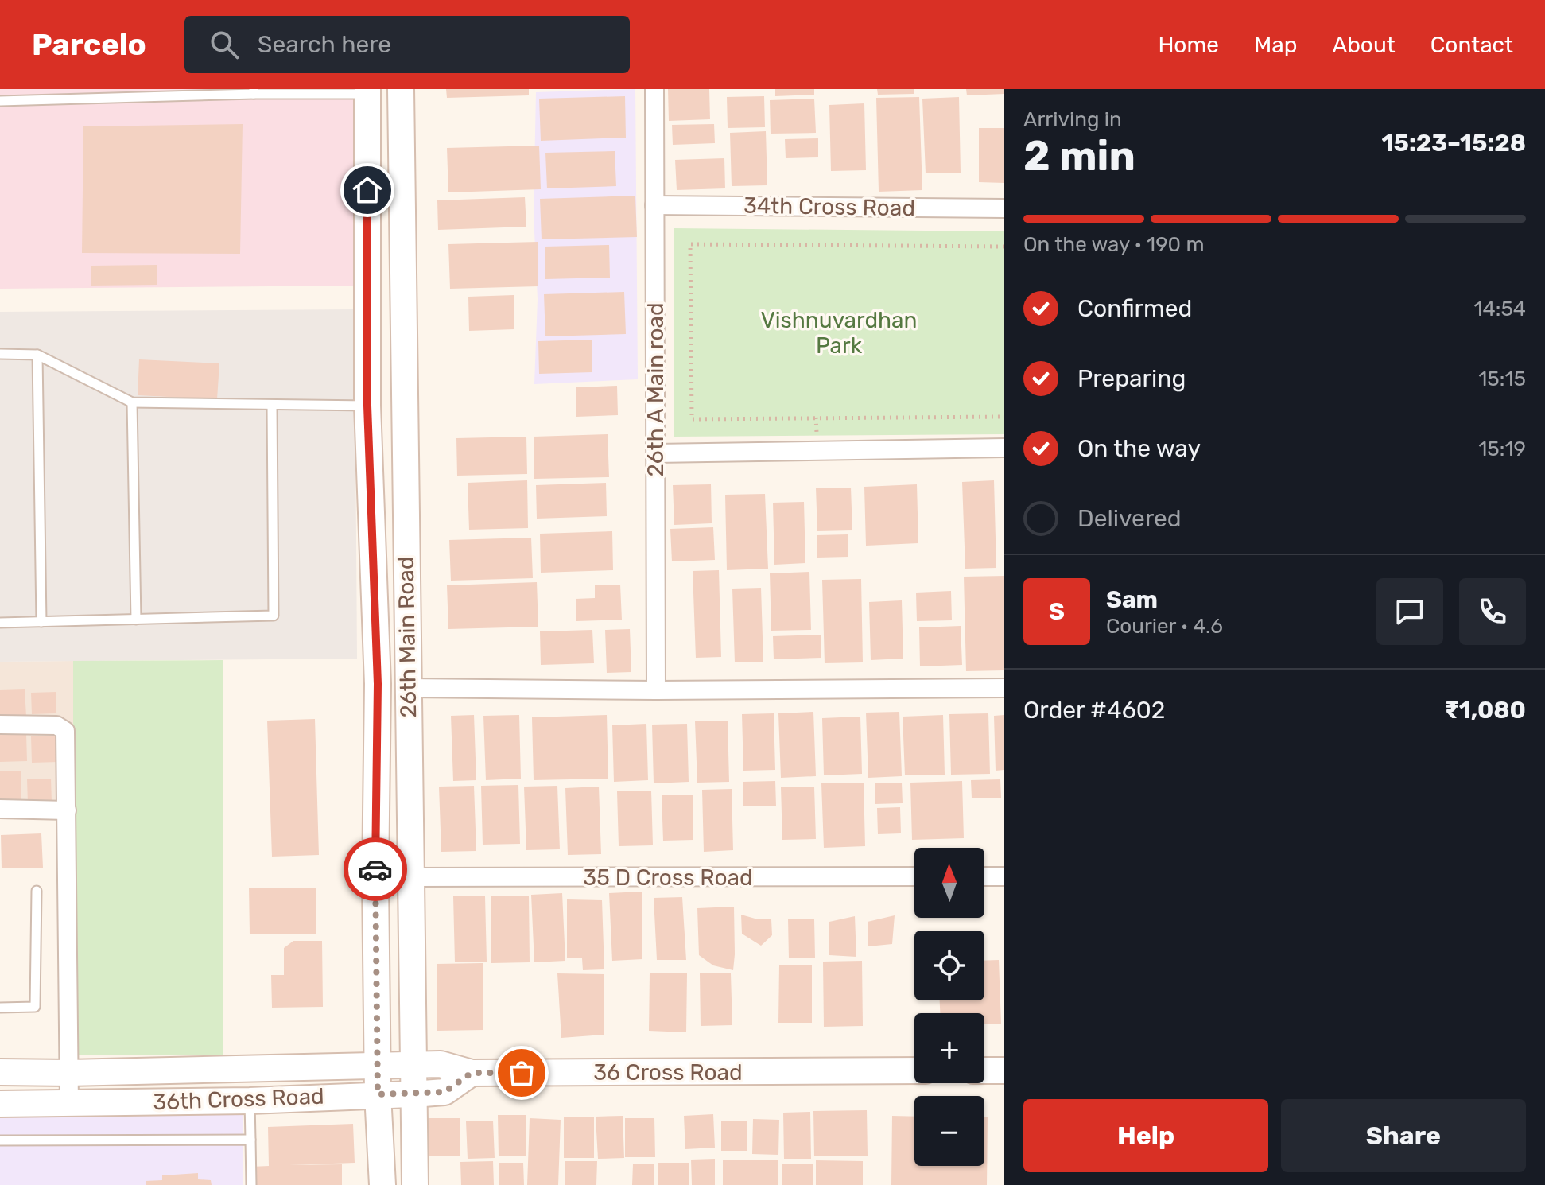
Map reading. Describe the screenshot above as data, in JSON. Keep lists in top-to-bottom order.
{
  "streets": {
    "street": [
      "34th Cross Road",
      "26th A Main road",
      "26th Main Road",
      "35 D Cross Road",
      "36 Cross Road",
      "36th Cross Road"
    ]
  },
  "crossings": [
    ["34th Cross Road", "26th A Main road"],
    ["26th Main Road", "35 D Cross Road"],
    ["26th Main Road", "36 Cross Road"],
    ["26th Main Road", "36th Cross Road"],
    ["36 Cross Road", "36th Cross Road"]
  ],
  "parks": ["Vishnuvardhan Park"],
  "north": "top",
  "page": {
    "header": "Parcelo",
    "search": "Search here",
    "nav": [
      "Home",
      "Map",
      "About",
      "Contact"
    ],
    "heading": ["2 min", "Arriving in", "15:23–15:28"],
    "panel": [
      "Sam",
      "Courier · 4.6",
      "Order #4602",
      "₹1,080"
    ],
    "bar": "On the way · 190 m",
    "list": [
      ["Confirmed", "14:54"],
      ["Preparing", "15:15"],
      ["On the way", "15:19"],
      "Delivered"
    ],
    "round": "S",
    "map_buttons": ["+", "−"],
    "buttons": ["Help", "Share"]
  }
}
